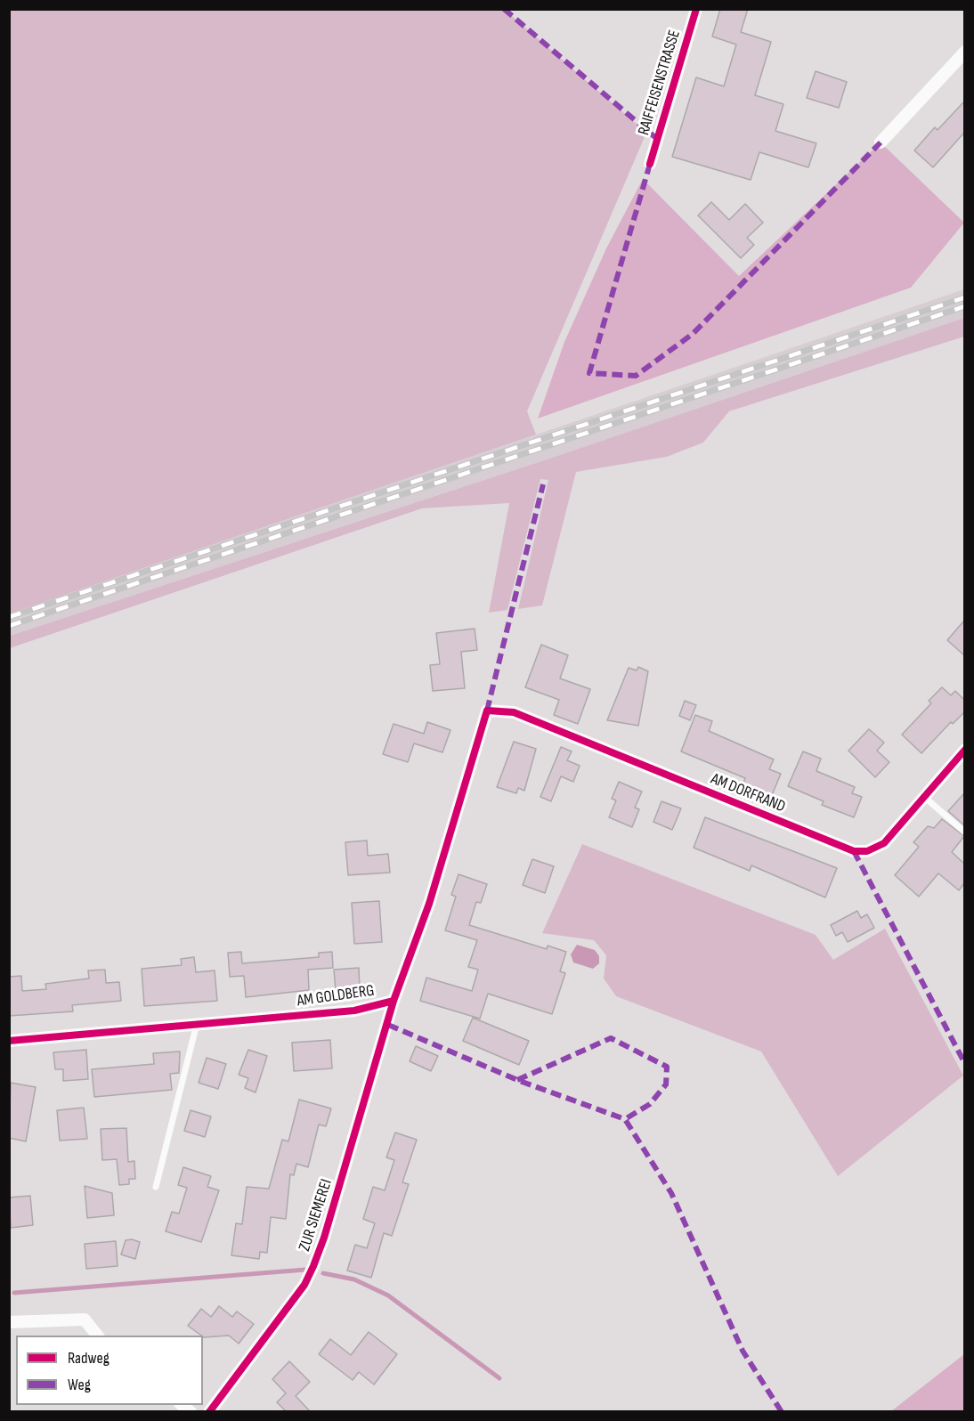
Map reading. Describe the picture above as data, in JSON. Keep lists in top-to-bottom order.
{
  "streets": {
    "street": [
      "RAIFFEISENSTRASSE",
      "AM DORFRAND",
      "AM GOLDBERG",
      "ZUR SIEMEREI"
    ]
  },
  "crossings": [
    ["AM DORFRAND", "AM GOLDBERG"],
    ["AM GOLDBERG", "ZUR SIEMEREI"]
  ],
  "legend": ["Radweg", "Weg"]
}
